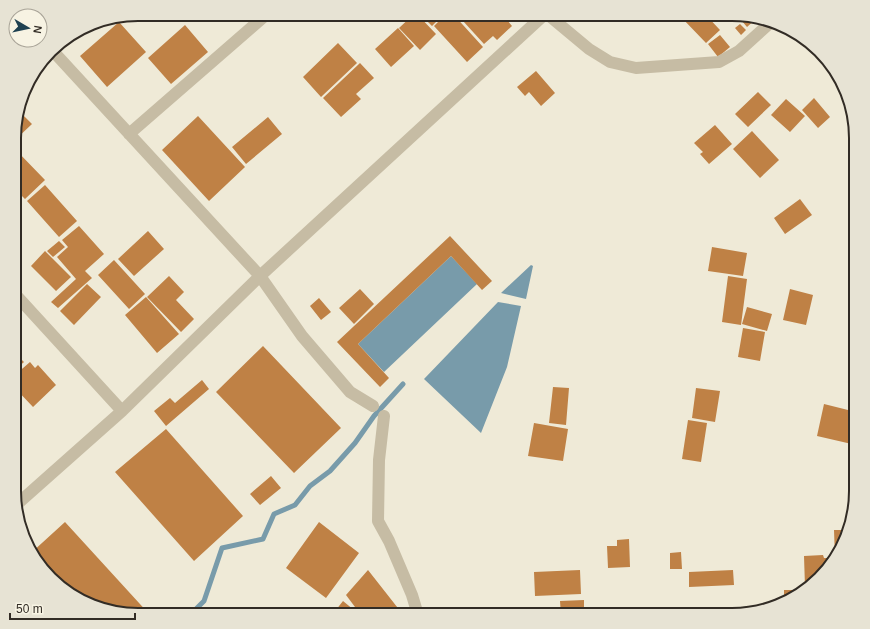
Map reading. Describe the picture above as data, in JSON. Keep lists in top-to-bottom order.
{
  "scale_bar": "50 m",
  "north": "right"
}
